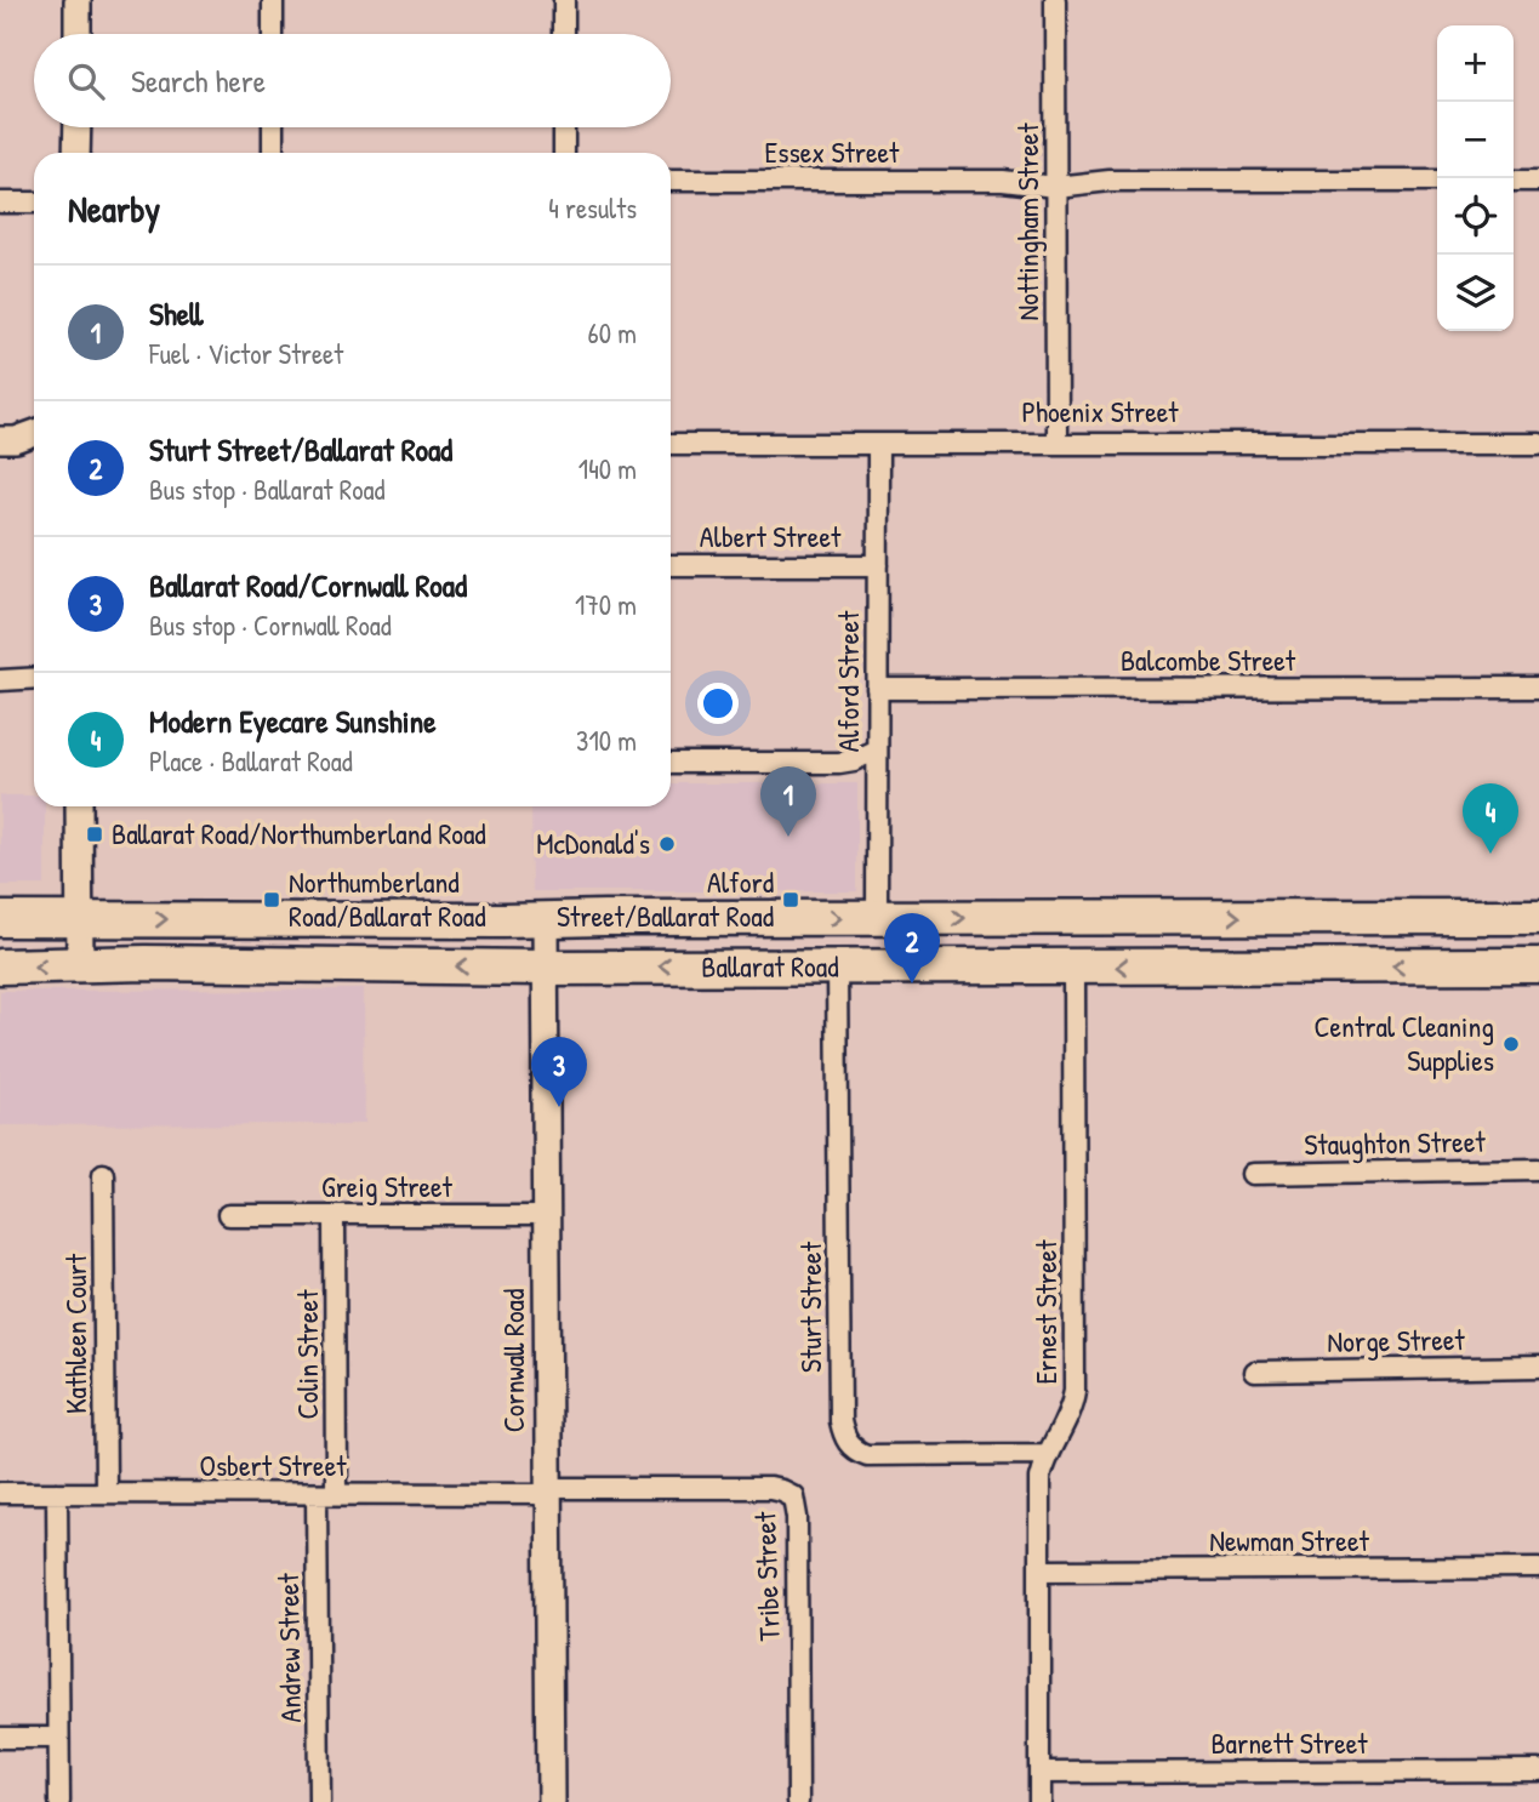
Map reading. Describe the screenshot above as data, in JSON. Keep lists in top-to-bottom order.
{
  "streets": {
    "highway": ["Ballarat Road"],
    "street": [
      "Essex Street",
      "Nottingham Street",
      "Phoenix Street",
      "Albert Street",
      "Balcombe Street",
      "Alford Street",
      "Staughton Street",
      "Greig Street",
      "Sturt Street",
      "Ernest Street",
      "Kathleen Court",
      "Norge Street",
      "Colin Street",
      "Cornwall Road",
      "Osbert Street",
      "Newman Street",
      "Tribe Street",
      "Andrew Street",
      "Barnett Street"
    ]
  },
  "crossings": [
    ["Essex Street", "Nottingham Street"],
    ["Nottingham Street", "Phoenix Street"],
    ["Phoenix Street", "Alford Street"],
    ["Albert Street", "Alford Street"],
    ["Balcombe Street", "Alford Street"],
    ["Alford Street", "Ballarat Road"],
    ["Ballarat Road", "Sturt Street"],
    ["Ballarat Road", "Ernest Street"],
    ["Ballarat Road", "Cornwall Road"],
    ["Greig Street", "Colin Street"],
    ["Greig Street", "Cornwall Road"],
    ["Sturt Street", "Ernest Street"],
    ["Ernest Street", "Newman Street"],
    ["Ernest Street", "Barnett Street"],
    ["Kathleen Court", "Osbert Street"],
    ["Colin Street", "Osbert Street"],
    ["Colin Street", "Andrew Street"],
    ["Cornwall Road", "Osbert Street"],
    ["Cornwall Road", "Tribe Street"],
    ["Osbert Street", "Tribe Street"],
    ["Osbert Street", "Andrew Street"]
  ],
  "places": {
    "transit": ["Ballarat Road/Northumberland Road", "Northumberland Road/Ballarat Road", "Alford Street/Ballarat Road"],
    "other": ["McDonald's", "Central Cleaning Supplies"]
  },
  "page": {
    "map_buttons": ["+", "−"],
    "search": "Search here",
    "heading": ["Nearby", "4 results"],
    "list": [
      {
        "mark": "1",
        "name": "Shell",
        "note": "Fuel · Victor Street",
        "value": "60 m"
      },
      {
        "mark": "2",
        "name": "Sturt Street/Ballarat Road",
        "note": "Bus stop · Ballarat Road",
        "value": "140 m"
      },
      {
        "mark": "3",
        "name": "Ballarat Road/Cornwall Road",
        "note": "Bus stop · Cornwall Road",
        "value": "170 m"
      },
      {
        "mark": "4",
        "name": "Modern Eyecare Sunshine",
        "note": "Place · Ballarat Road",
        "value": "310 m"
      }
    ],
    "pins": [
      "1",
      "4",
      "2",
      "3"
    ]
  }
}
